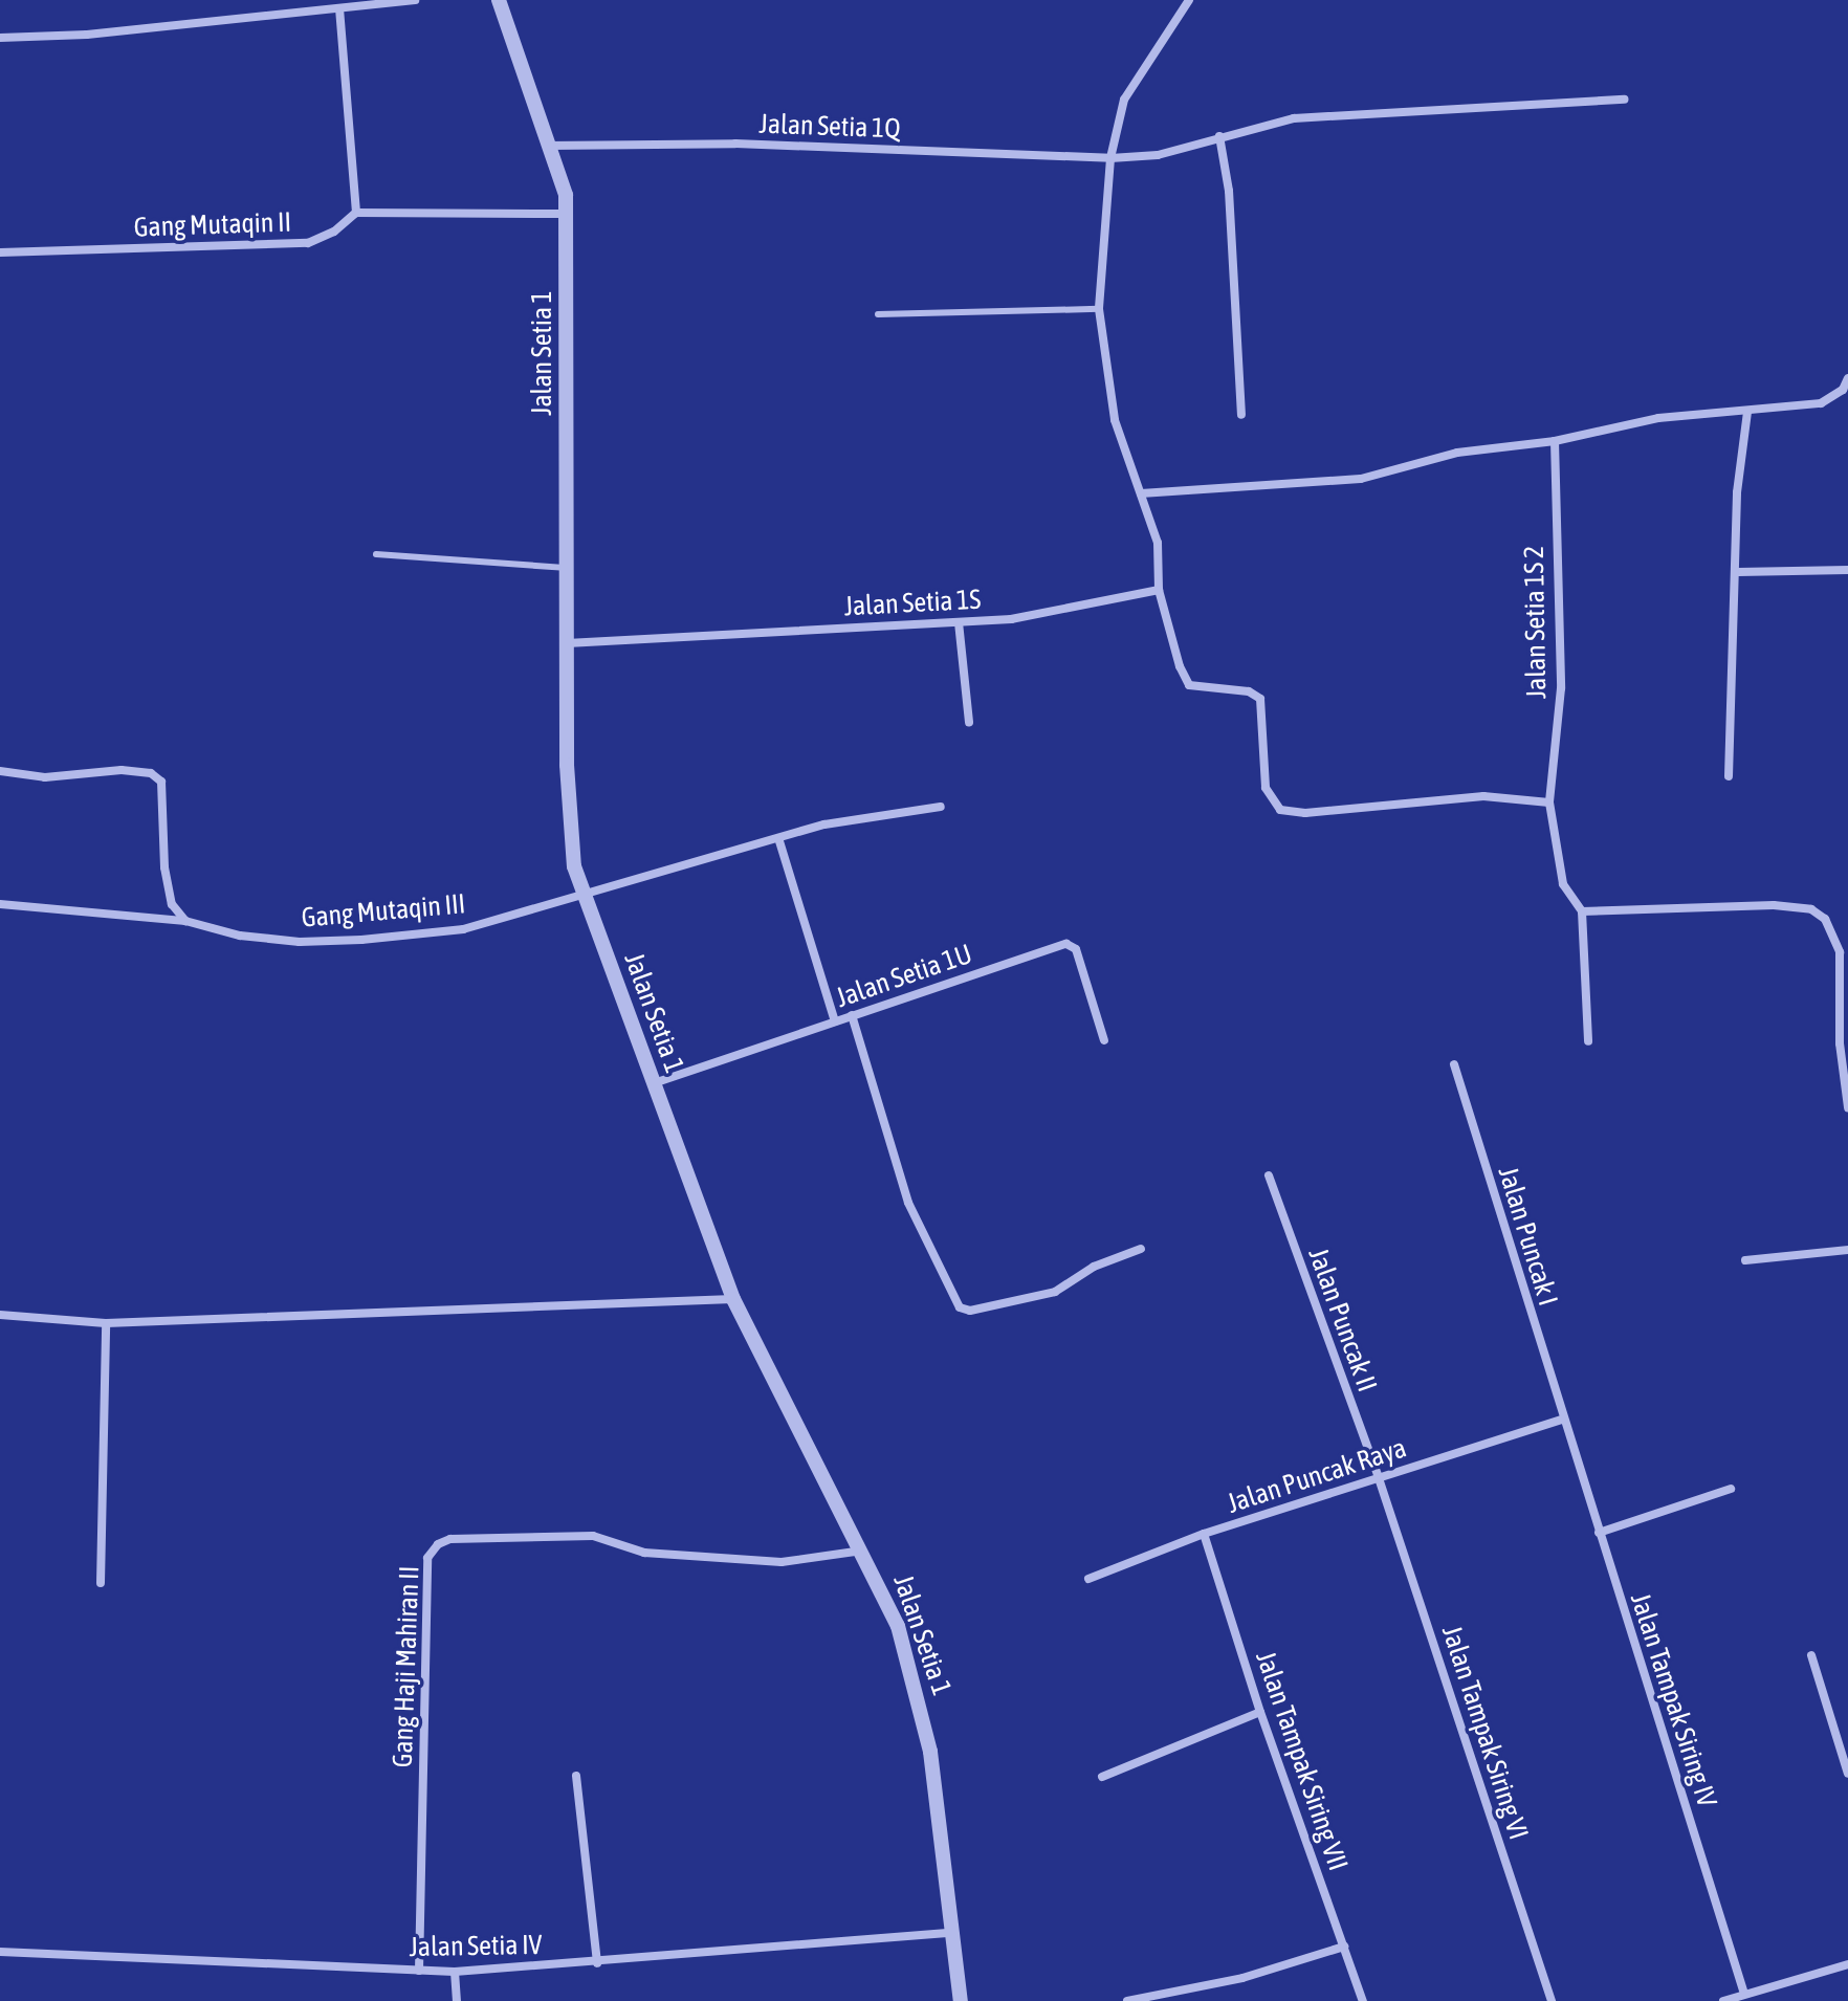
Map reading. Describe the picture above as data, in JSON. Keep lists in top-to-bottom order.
{
  "streets": {
    "street": [
      "Jalan Setia 1Q",
      "Gang Mutaqin II",
      "Jalan Setia 1",
      "Jalan Setia 1S",
      "Jalan Setia 1S 2",
      "Gang Mutaqin III",
      "Jalan Setia 1U",
      "Jalan Puncak I",
      "Jalan Puncak II",
      "Jalan Puncak Raya",
      "Gang Haji Mahiran II",
      "Jalan Tampak Siring IV",
      "Jalan Tampak Siring VI",
      "Jalan Tampak Siring VII",
      "Jalan Setia IV"
    ]
  },
  "crossings": [
    ["Jalan Setia 1Q", "Jalan Setia 1"],
    ["Jalan Setia 1", "Jalan Setia 1S"],
    ["Jalan Setia 1", "Gang Mutaqin III"],
    ["Jalan Setia 1", "Jalan Setia 1U"],
    ["Jalan Setia 1", "Gang Haji Mahiran II"],
    ["Jalan Setia 1", "Jalan Setia IV"],
    ["Jalan Puncak I", "Jalan Puncak Raya"],
    ["Jalan Puncak I", "Jalan Tampak Siring IV"],
    ["Jalan Puncak II", "Jalan Puncak Raya"],
    ["Jalan Puncak II", "Jalan Tampak Siring VI"],
    ["Jalan Puncak Raya", "Jalan Tampak Siring IV"],
    ["Jalan Puncak Raya", "Jalan Tampak Siring VI"],
    ["Jalan Puncak Raya", "Jalan Tampak Siring VII"],
    ["Gang Haji Mahiran II", "Jalan Setia IV"]
  ]
}
